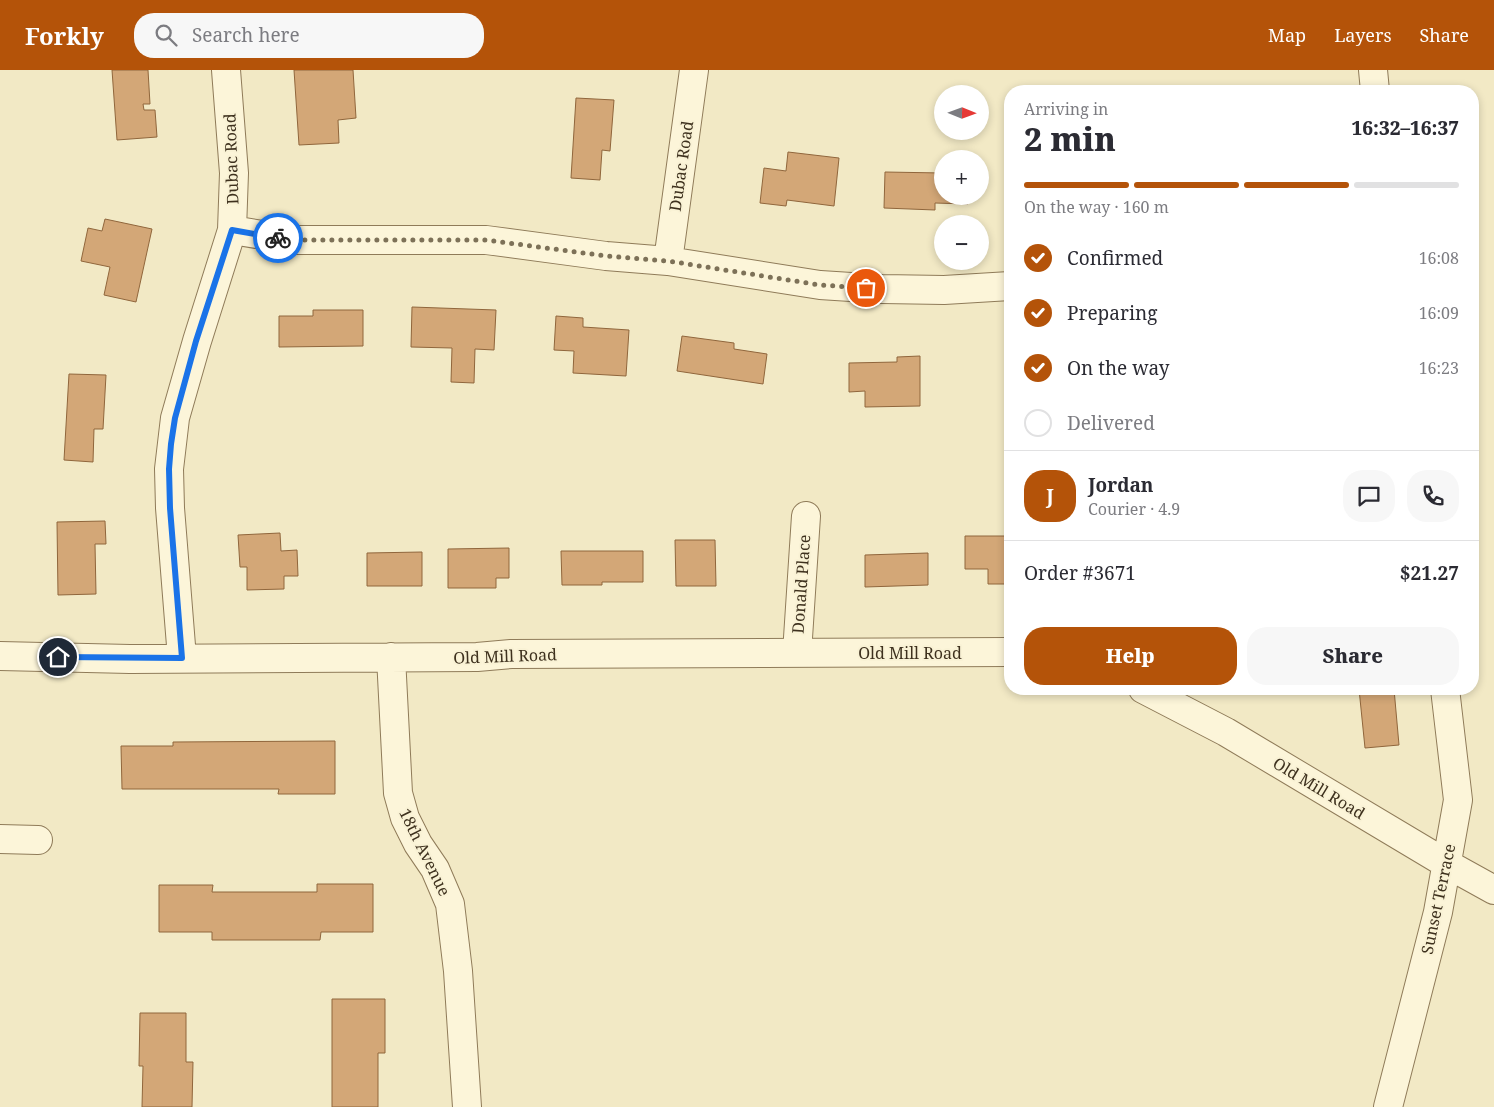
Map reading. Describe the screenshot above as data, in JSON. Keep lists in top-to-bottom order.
{
  "streets": {
    "street": [
      "Dubac Road",
      "Donald Place",
      "Old Mill Road",
      "18th Avenue",
      "Sunset Terrace"
    ]
  },
  "crossings": [
    ["Dubac Road", "Old Mill Road"],
    ["Donald Place", "Old Mill Road"],
    ["Old Mill Road", "18th Avenue"],
    ["Old Mill Road", "Sunset Terrace"]
  ],
  "north": "right",
  "page": {
    "header": "Forkly",
    "search": "Search here",
    "nav": ["Map", "Layers", "Share"],
    "map_buttons": ["+", "−"],
    "heading": ["2 min", "Arriving in", "16:32–16:37"],
    "panel": [
      "Jordan",
      "Courier · 4.9",
      "Order #3671",
      "$21.27"
    ],
    "bar": "On the way · 160 m",
    "list": [
      ["Confirmed", "16:08"],
      ["Preparing", "16:09"],
      ["On the way", "16:23"],
      "Delivered"
    ],
    "round": "J",
    "buttons": ["Help", "Share"]
  }
}
